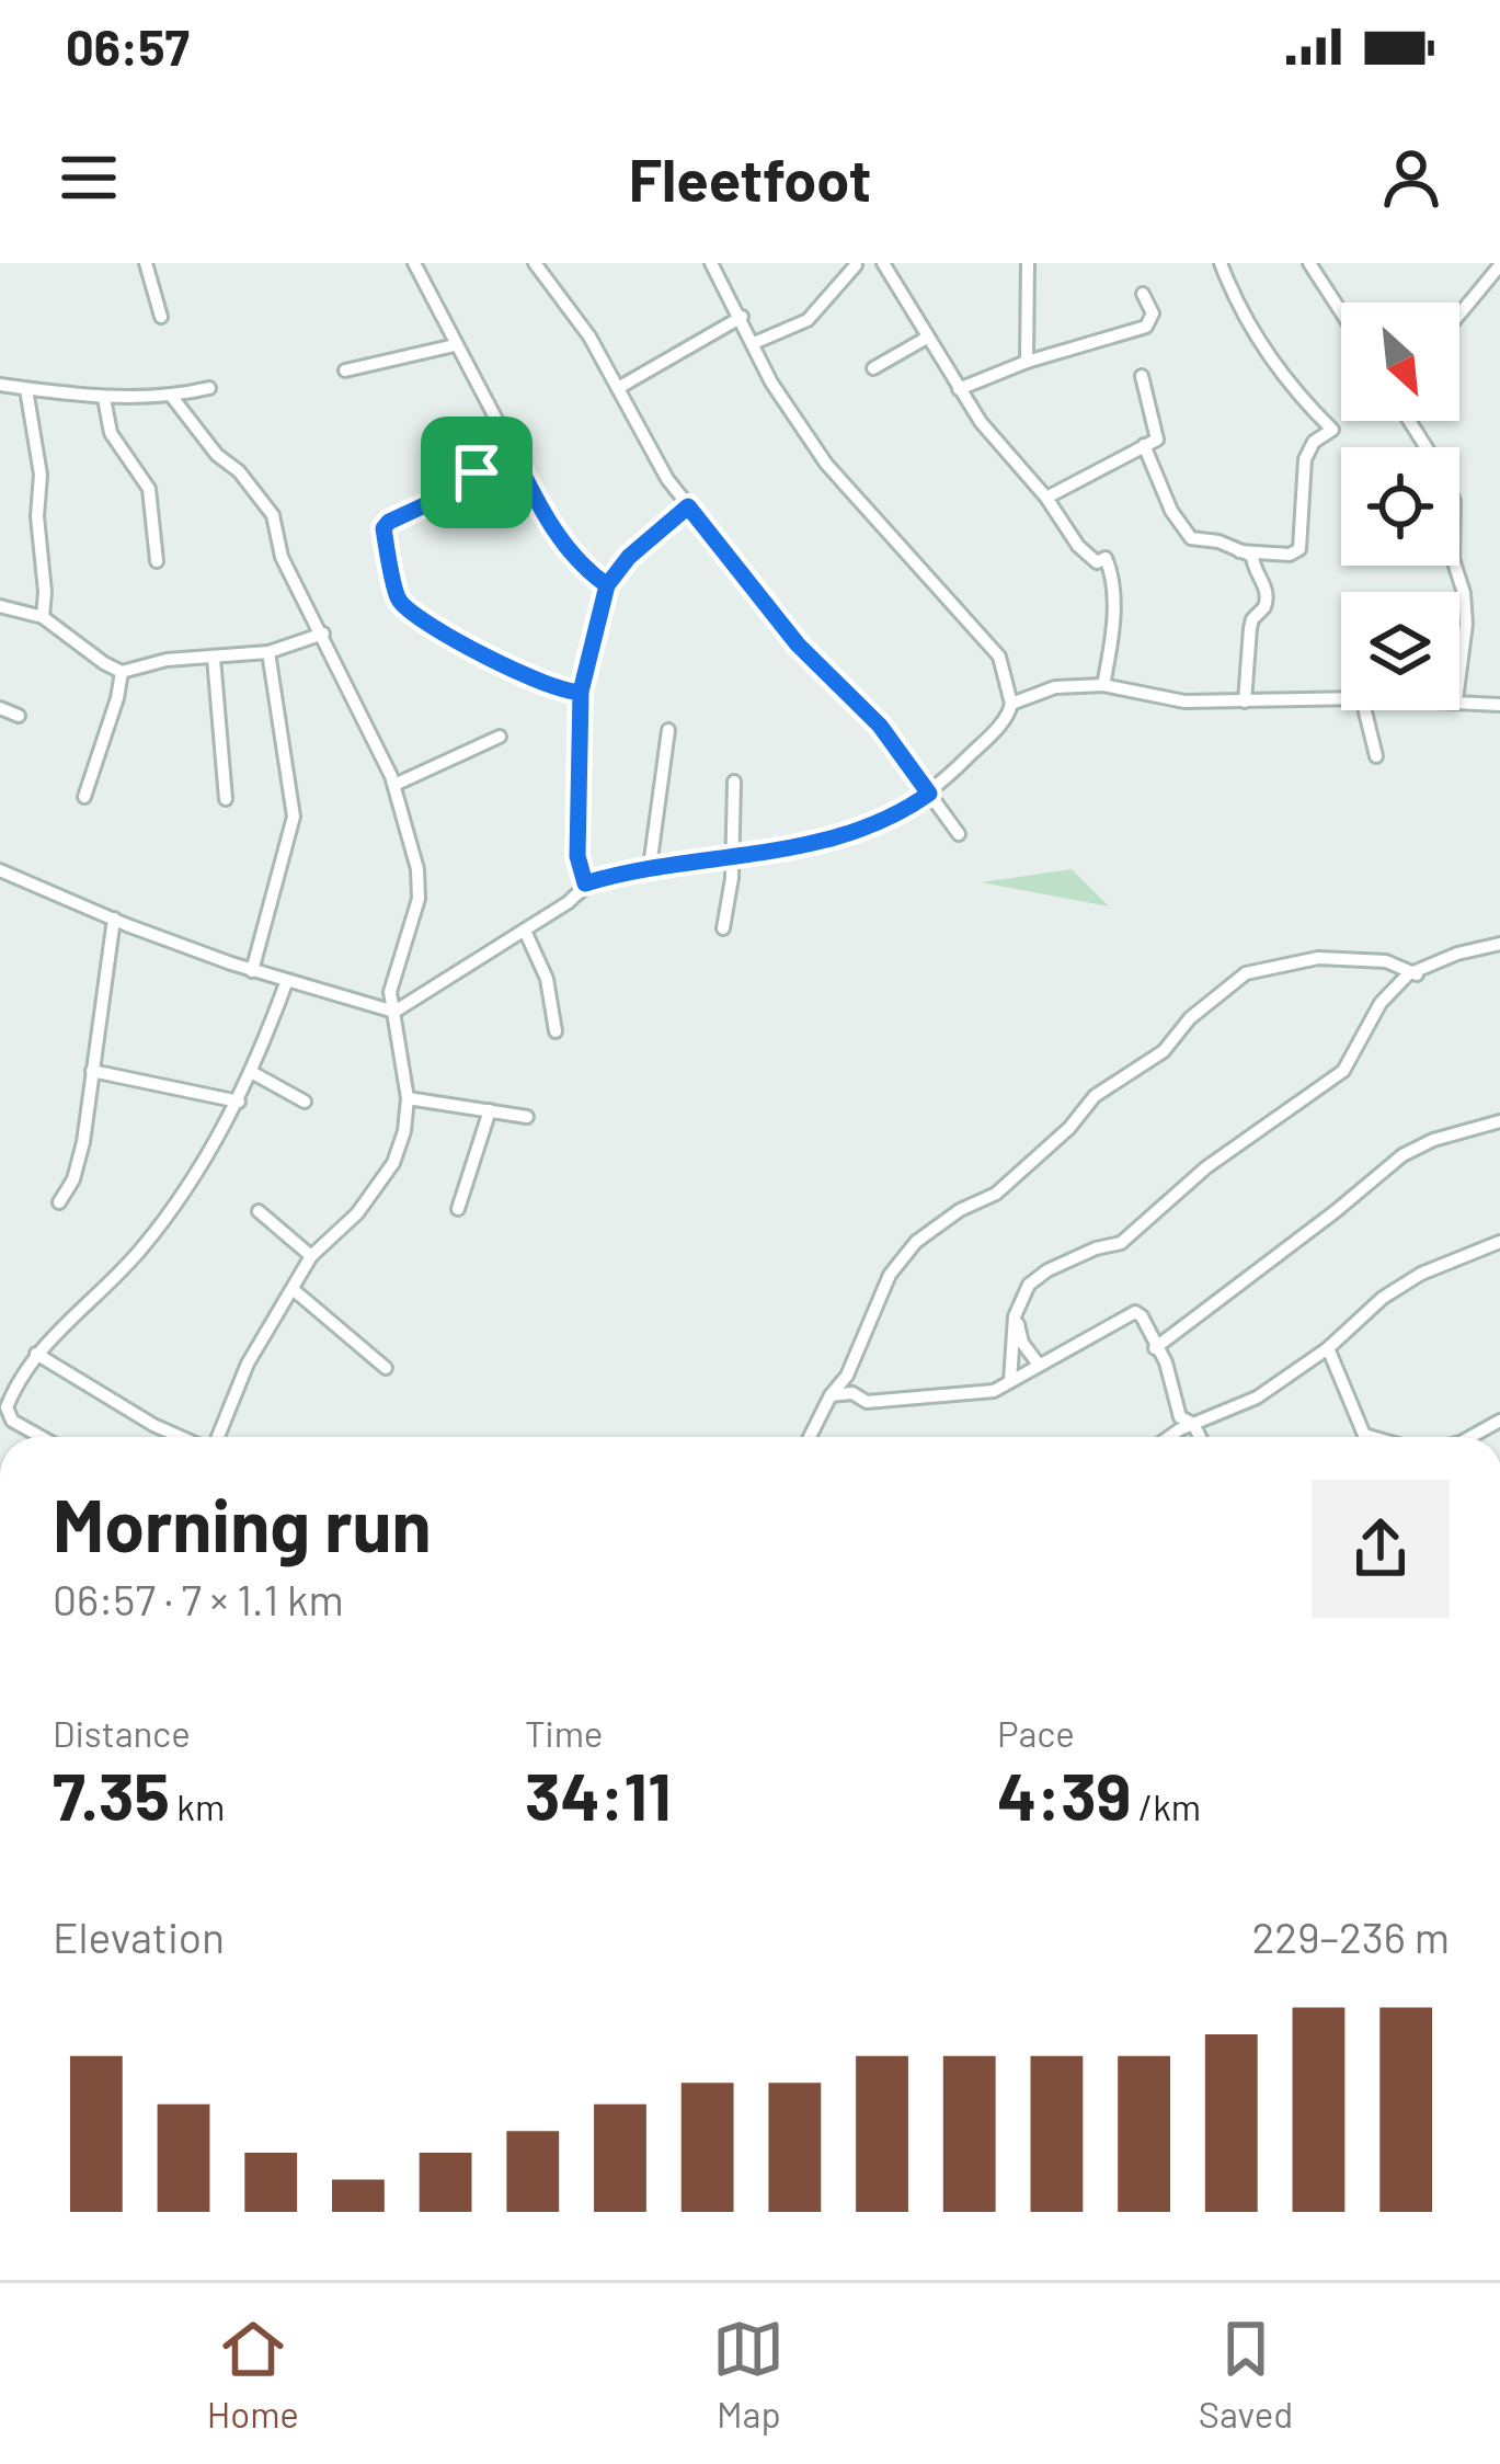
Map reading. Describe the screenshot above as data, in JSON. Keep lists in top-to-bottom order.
{
  "north": "bottom right",
  "page": {
    "status": "06:57",
    "header": "Fleetfoot",
    "heading": ["Morning run", "06:57 · 7 × 1.1 km"],
    "stats": [
      ["Distance", "7.35 km"],
      ["Time", "34:11"],
      ["Pace", "4:39 /km"]
    ],
    "chart": ["Elevation", "229–236 m"],
    "tabs": ["Home", "Map", "Saved"]
  }
}
